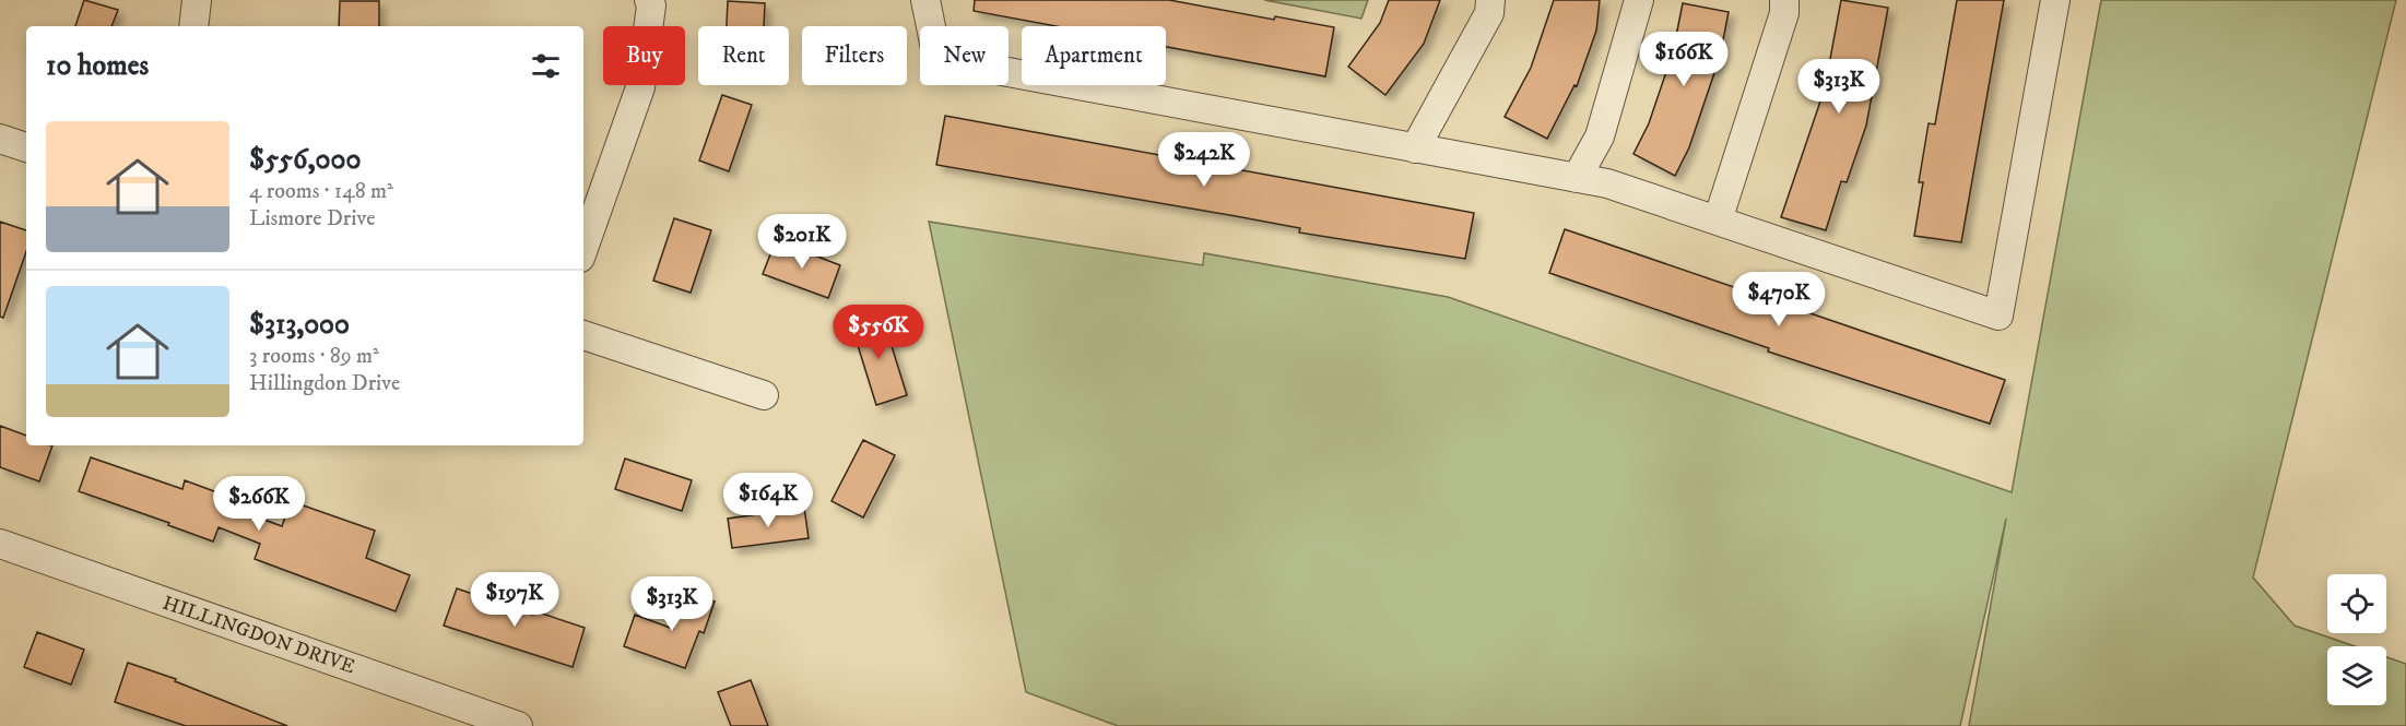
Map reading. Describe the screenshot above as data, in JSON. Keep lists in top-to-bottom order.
{
  "streets": {
    "street": ["HILLINGDON DRIVE"]
  },
  "page": {
    "chip": [
      "Buy",
      "Rent",
      "Filters",
      "New",
      "Apartment"
    ],
    "heading": "10 homes",
    "price": [
      "$166K",
      "$313K",
      "$242K",
      "$201K",
      "$470K",
      "$556K",
      "$164K",
      "$266K",
      "$197K",
      "$313K"
    ],
    "list": [
      {
        "name": "$556,000",
        "note": "4 rooms · 148 m² · Lismore Drive"
      },
      {
        "name": "$313,000",
        "note": "3 rooms · 89 m² · Hillingdon Drive"
      }
    ]
  }
}
